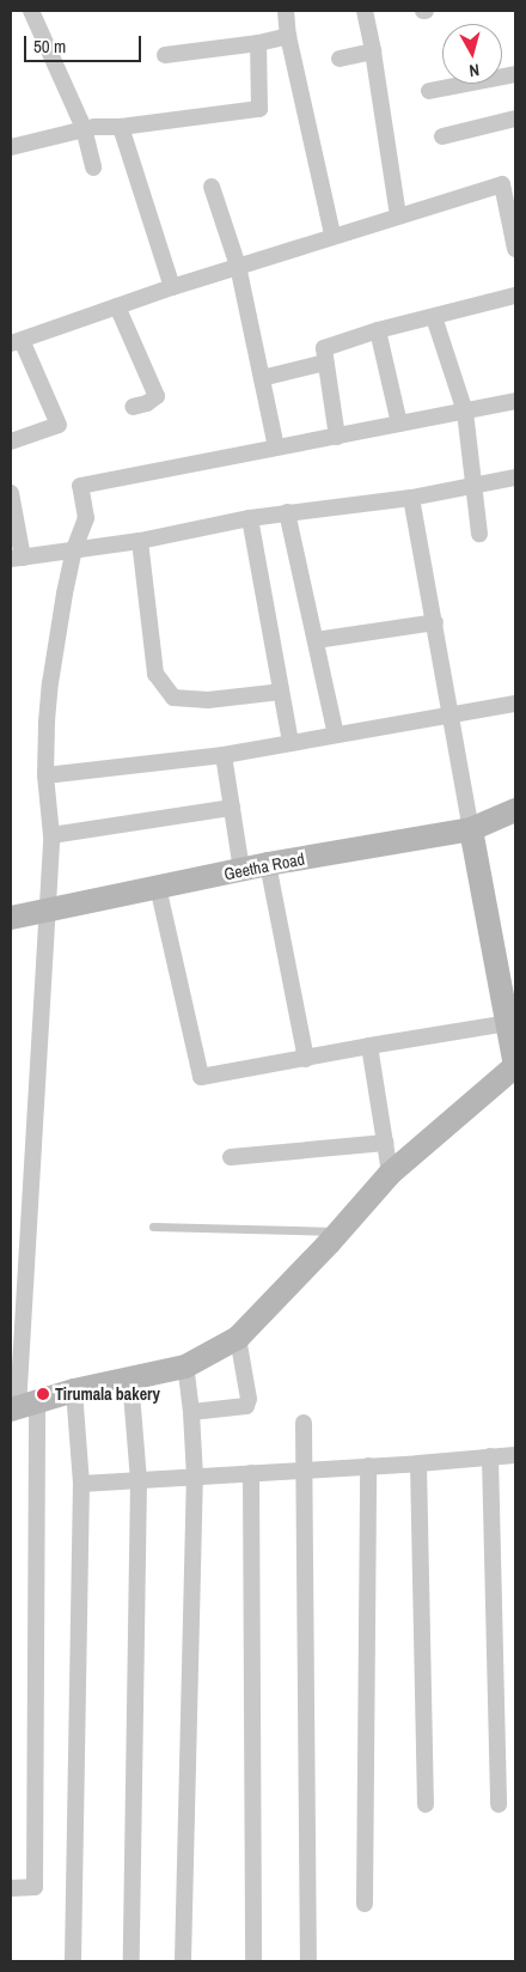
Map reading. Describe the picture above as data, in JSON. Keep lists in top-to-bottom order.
{
  "streets": {
    "street": ["Geetha Road"]
  },
  "places": ["Tirumala bakery"],
  "scale_bar": "50 m",
  "north": "bottom"
}
